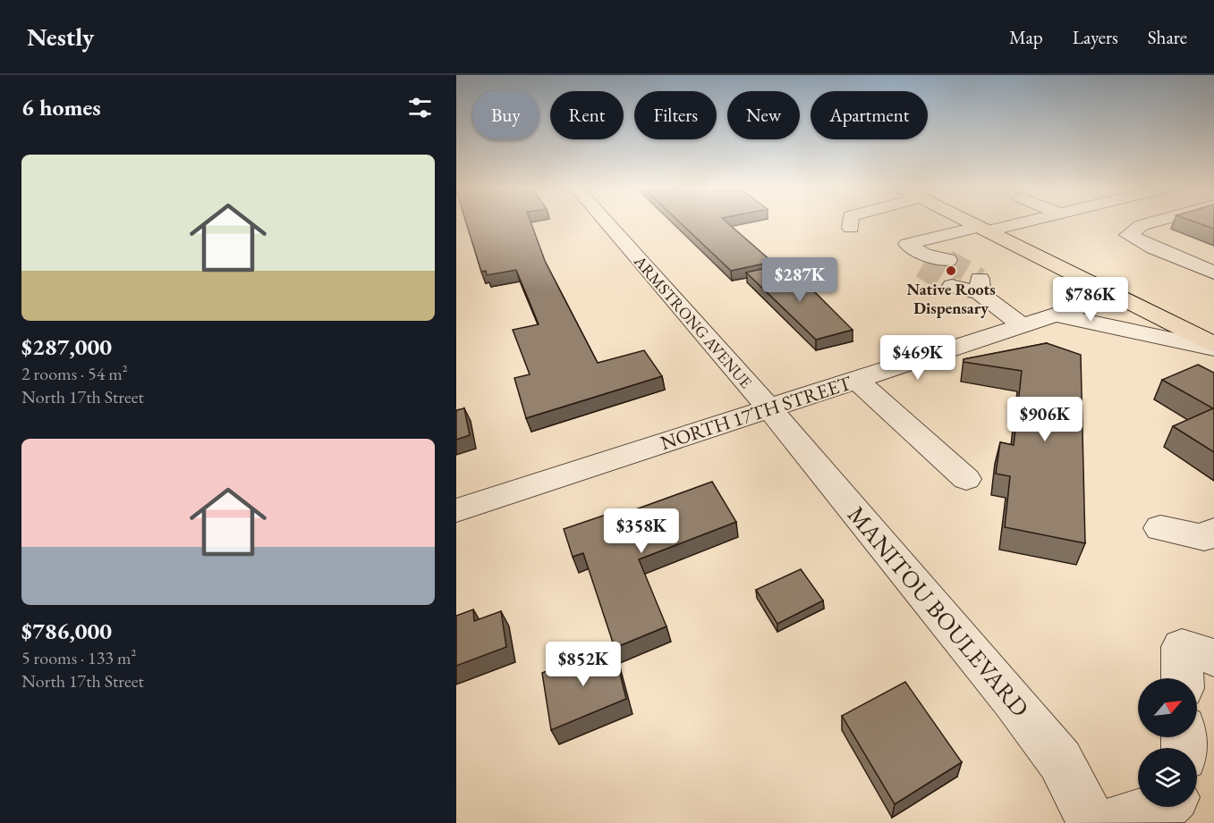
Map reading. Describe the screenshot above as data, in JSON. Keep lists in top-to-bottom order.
{
  "streets": {
    "street": ["ARMSTRONG AVENUE", "NORTH 17TH STREET", "MANITOU BOULEVARD"]
  },
  "crossings": [
    ["ARMSTRONG AVENUE", "NORTH 17TH STREET"],
    ["ARMSTRONG AVENUE", "MANITOU BOULEVARD"],
    ["NORTH 17TH STREET", "MANITOU BOULEVARD"]
  ],
  "places": ["Native Roots Dispensary"],
  "north": "top right",
  "page": {
    "header": "Nestly",
    "nav": ["Map", "Layers", "Share"],
    "heading": "6 homes",
    "chip": [
      "Buy",
      "Rent",
      "Filters",
      "New",
      "Apartment"
    ],
    "list": [
      {
        "name": "$287,000",
        "note": "2 rooms · 54 m² · North 17th Street"
      },
      {
        "name": "$786,000",
        "note": "5 rooms · 133 m² · North 17th Street"
      }
    ],
    "price": [
      "$287K",
      "$786K",
      "$469K",
      "$906K",
      "$358K",
      "$852K"
    ]
  }
}
